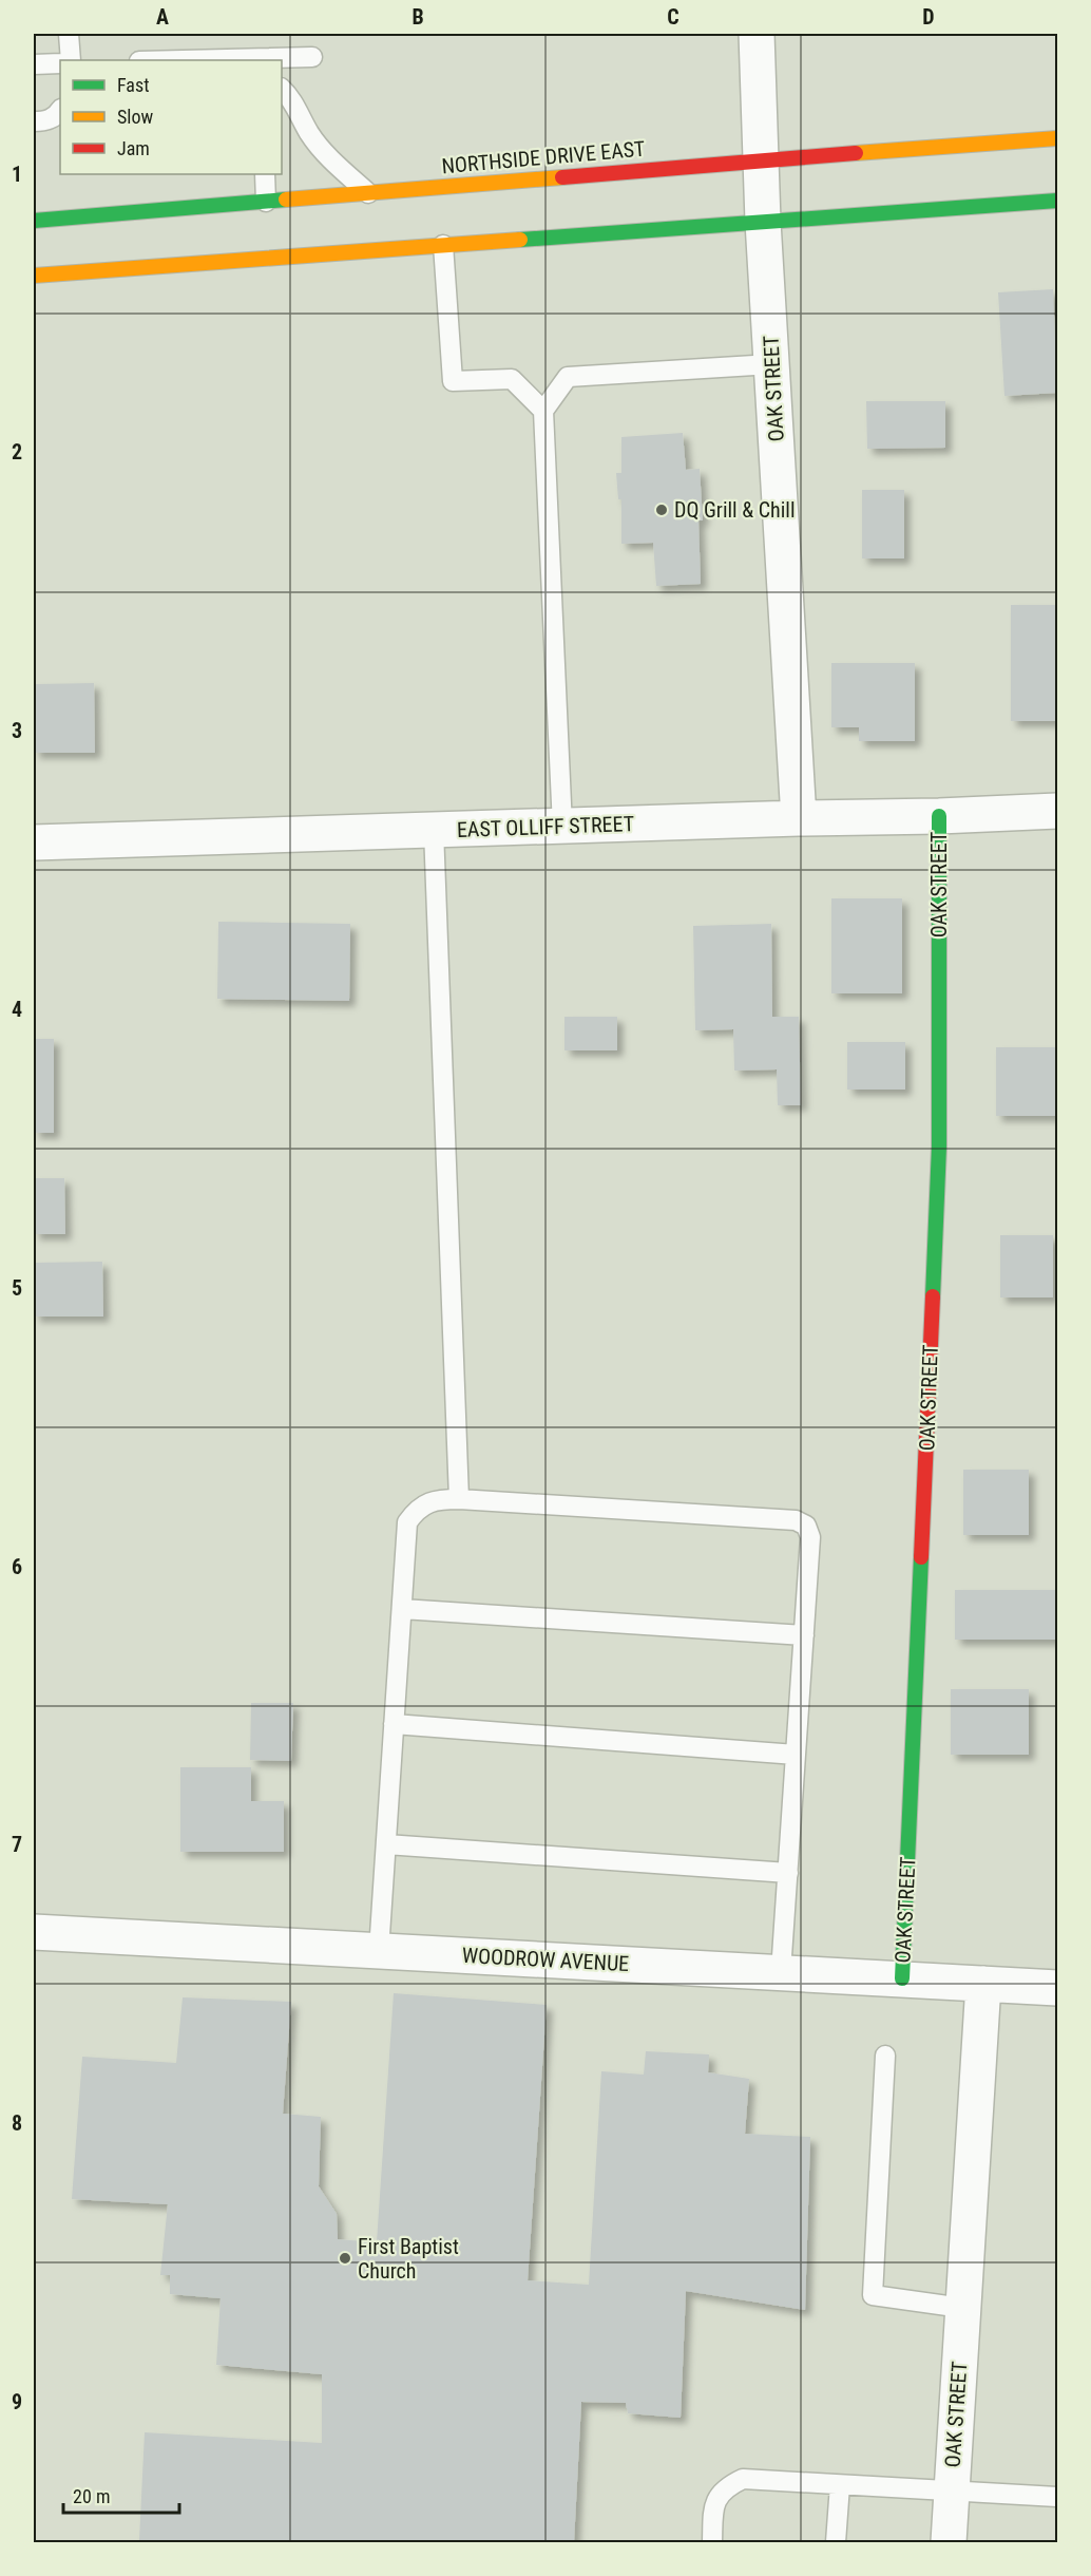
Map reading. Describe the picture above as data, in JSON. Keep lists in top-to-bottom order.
{
  "streets": {
    "main road": ["NORTHSIDE DRIVE EAST", "OAK STREET"],
    "street": ["EAST OLLIFF STREET", "WOODROW AVENUE"]
  },
  "crossings": [
    ["NORTHSIDE DRIVE EAST", "OAK STREET"],
    ["OAK STREET", "EAST OLLIFF STREET"],
    ["OAK STREET", "WOODROW AVENUE"]
  ],
  "places": ["DQ Grill & Chill", "First Baptist Church"],
  "legend": ["Fast", "Slow", "Jam"],
  "scale_bar": "20 m",
  "grid": {
    "columns": [
      "A",
      "B",
      "C",
      "D"
    ],
    "rows": [
      "1",
      "2",
      "3",
      "4",
      "5",
      "6",
      "7",
      "8",
      "9"
    ]
  }
}
